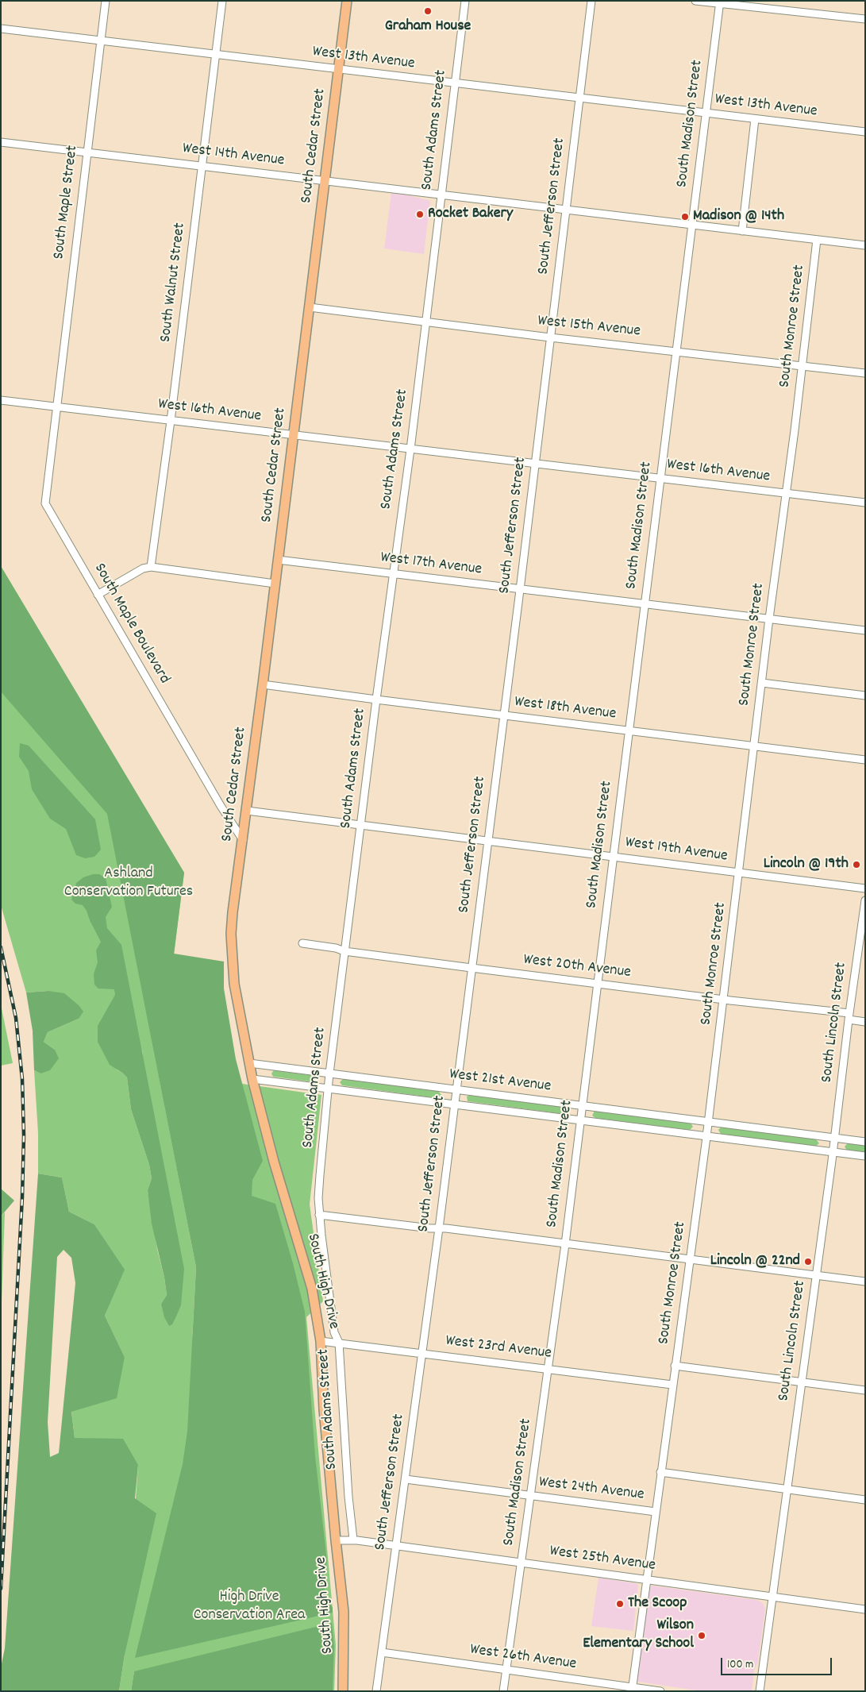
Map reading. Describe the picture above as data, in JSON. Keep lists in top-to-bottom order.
{
  "streets": {
    "main road": ["South Cedar Street", "South High Drive"],
    "street": [
      "West 13th Avenue",
      "South Madison Street",
      "South Adams Street",
      "West 14th Avenue",
      "South Maple Street",
      "South Jefferson Street",
      "South Walnut Street",
      "South Monroe Street",
      "West 15th Avenue",
      "West 16th Avenue",
      "West 17th Avenue",
      "South Maple Boulevard",
      "West 18th Avenue",
      "West 19th Avenue",
      "West 20th Avenue",
      "South Lincoln Street",
      "West 21st Avenue",
      "West 23rd Avenue",
      "West 24th Avenue",
      "West 25th Avenue",
      "West 26th Avenue"
    ]
  },
  "crossings": [
    ["West 13th Avenue", "South Madison Street"],
    ["West 13th Avenue", "South Adams Street"],
    ["West 13th Avenue", "South Cedar Street"],
    ["West 13th Avenue", "South Maple Street"],
    ["West 13th Avenue", "South Jefferson Street"],
    ["West 13th Avenue", "South Walnut Street"],
    ["South Madison Street", "West 14th Avenue"],
    ["South Madison Street", "West 15th Avenue"],
    ["South Madison Street", "West 16th Avenue"],
    ["South Madison Street", "West 17th Avenue"],
    ["South Madison Street", "West 18th Avenue"],
    ["South Madison Street", "West 19th Avenue"],
    ["South Madison Street", "West 20th Avenue"],
    ["South Madison Street", "West 21st Avenue"],
    ["South Madison Street", "West 23rd Avenue"],
    ["South Madison Street", "West 24th Avenue"],
    ["South Madison Street", "West 25th Avenue"],
    ["South Madison Street", "West 26th Avenue"],
    ["South Adams Street", "West 14th Avenue"],
    ["South Adams Street", "West 15th Avenue"],
    ["South Adams Street", "West 16th Avenue"],
    ["South Adams Street", "West 17th Avenue"],
    ["South Adams Street", "West 18th Avenue"],
    ["South Adams Street", "West 19th Avenue"],
    ["South Adams Street", "West 20th Avenue"],
    ["South Adams Street", "West 21st Avenue"],
    ["South Adams Street", "West 23rd Avenue"],
    ["South Adams Street", "West 25th Avenue"],
    ["South Cedar Street", "West 14th Avenue"],
    ["South Cedar Street", "West 15th Avenue"],
    ["South Cedar Street", "West 16th Avenue"],
    ["South Cedar Street", "West 17th Avenue"],
    ["South Cedar Street", "South Maple Boulevard"],
    ["South Cedar Street", "West 18th Avenue"],
    ["South Cedar Street", "West 19th Avenue"],
    ["South Cedar Street", "South High Drive"],
    ["West 14th Avenue", "South Maple Street"],
    ["West 14th Avenue", "South Jefferson Street"],
    ["West 14th Avenue", "South Walnut Street"],
    ["West 14th Avenue", "South Monroe Street"],
    ["South Maple Street", "West 16th Avenue"],
    ["South Maple Street", "South Maple Boulevard"],
    ["South Jefferson Street", "West 15th Avenue"],
    ["South Jefferson Street", "West 16th Avenue"],
    ["South Jefferson Street", "West 17th Avenue"],
    ["South Jefferson Street", "West 18th Avenue"],
    ["South Jefferson Street", "West 19th Avenue"],
    ["South Jefferson Street", "West 20th Avenue"],
    ["South Jefferson Street", "West 21st Avenue"],
    ["South Jefferson Street", "West 23rd Avenue"],
    ["South Jefferson Street", "West 24th Avenue"],
    ["South Jefferson Street", "West 25th Avenue"],
    ["South Jefferson Street", "West 26th Avenue"],
    ["South Walnut Street", "West 16th Avenue"],
    ["South Monroe Street", "West 15th Avenue"],
    ["South Monroe Street", "West 16th Avenue"],
    ["South Monroe Street", "West 17th Avenue"],
    ["South Monroe Street", "West 18th Avenue"],
    ["South Monroe Street", "West 19th Avenue"],
    ["South Monroe Street", "West 20th Avenue"],
    ["South Monroe Street", "West 21st Avenue"],
    ["South Monroe Street", "West 23rd Avenue"],
    ["South Monroe Street", "West 24th Avenue"],
    ["South Monroe Street", "West 25th Avenue"],
    ["South Monroe Street", "West 26th Avenue"],
    ["West 16th Avenue", "South Maple Boulevard"],
    ["West 20th Avenue", "South Lincoln Street"],
    ["South Lincoln Street", "West 21st Avenue"],
    ["South Lincoln Street", "West 24th Avenue"],
    ["South Lincoln Street", "West 25th Avenue"],
    ["West 21st Avenue", "South High Drive"],
    ["South High Drive", "West 23rd Avenue"],
    ["South High Drive", "West 25th Avenue"]
  ],
  "parks": ["Ashland Conservation Futures", "High Drive Conservation Area"],
  "places": [
    "Graham House",
    "Rocket Bakery",
    "Madison @ 14th",
    "Lincoln @ 19th",
    "Lincoln @ 22nd",
    "The Scoop",
    "Wilson Elementary School"
  ],
  "scale_bar": "100 m"
}
